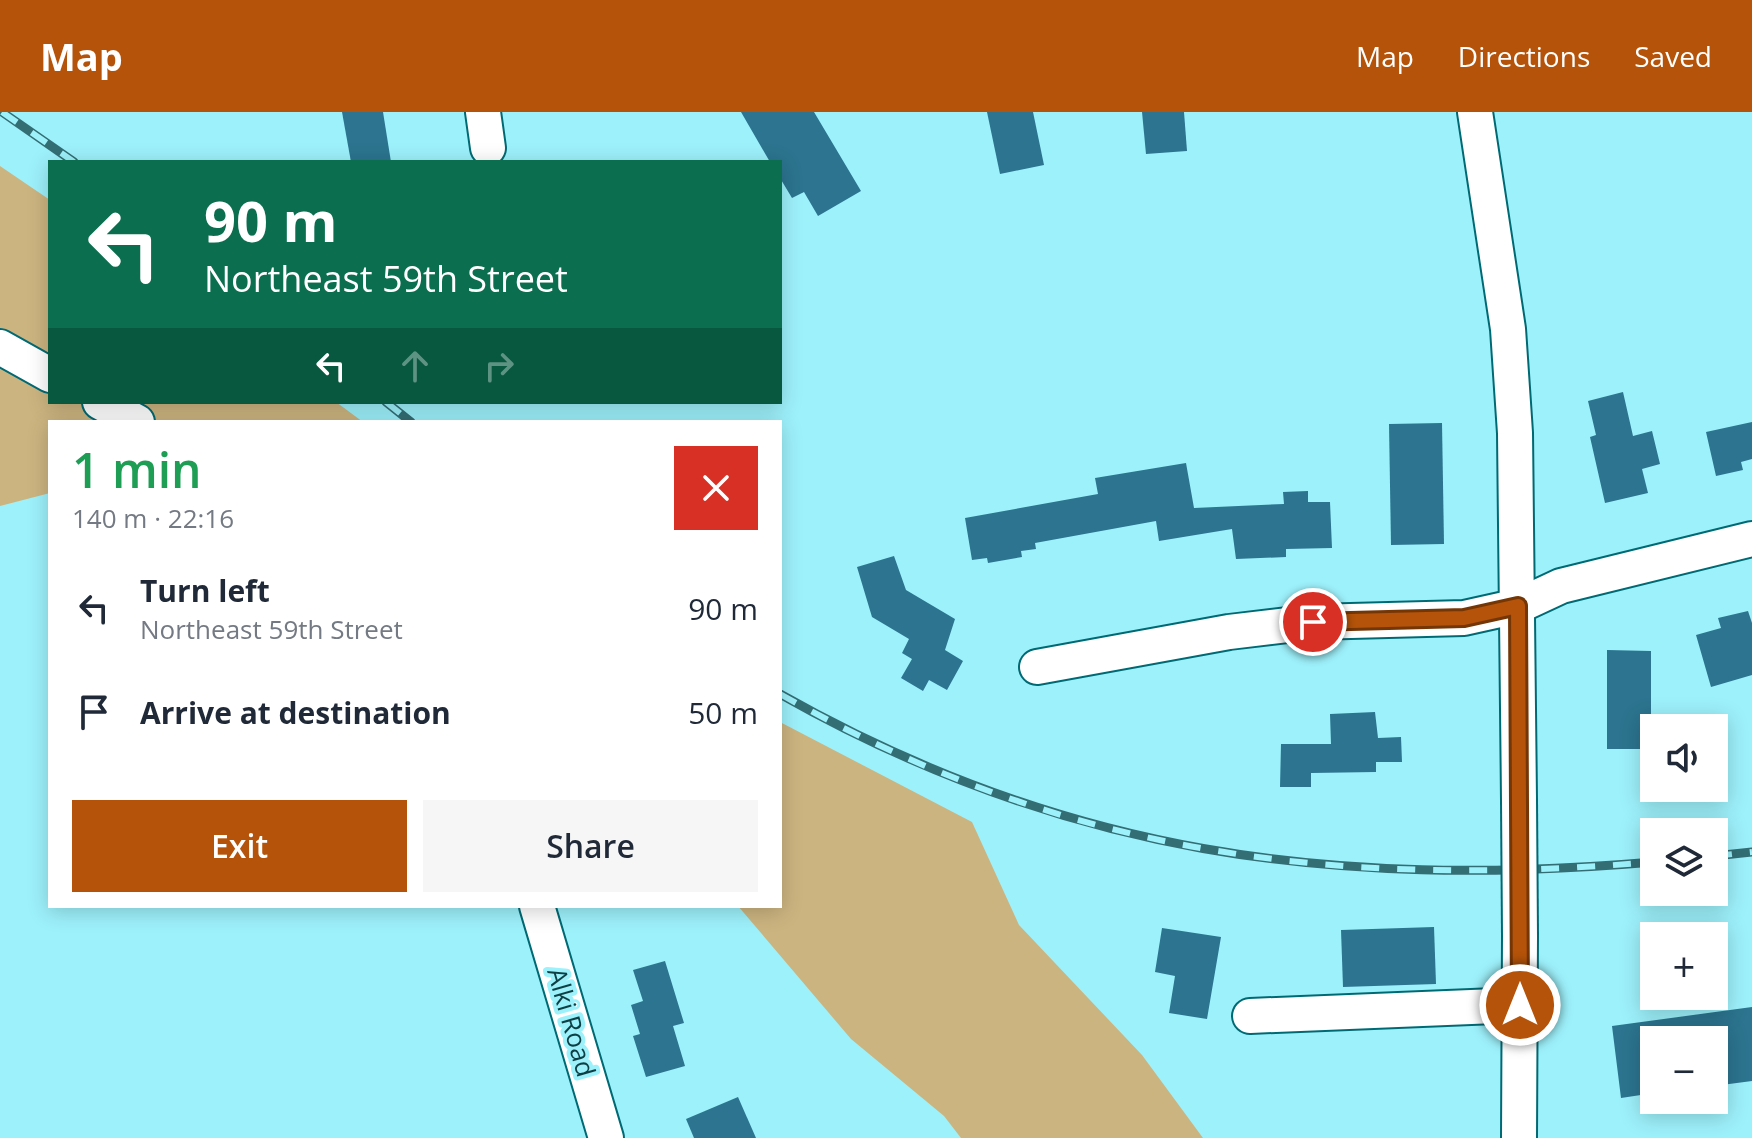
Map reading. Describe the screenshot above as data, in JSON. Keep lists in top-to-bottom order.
{
  "streets": {
    "street": ["Alki Road"]
  },
  "page": {
    "header": "Map",
    "nav": ["Map", "Directions", "Saved"],
    "turn": ["90 m", "Northeast 59th Street"],
    "heading": ["1 min", "140 m · 22:16"],
    "list": [
      {
        "name": "Turn left",
        "note": "Northeast 59th Street",
        "value": "90 m"
      },
      {
        "name": "Arrive at destination",
        "value": "50 m"
      }
    ],
    "map_buttons": ["+", "−"],
    "buttons": ["Exit", "Share"]
  }
}
